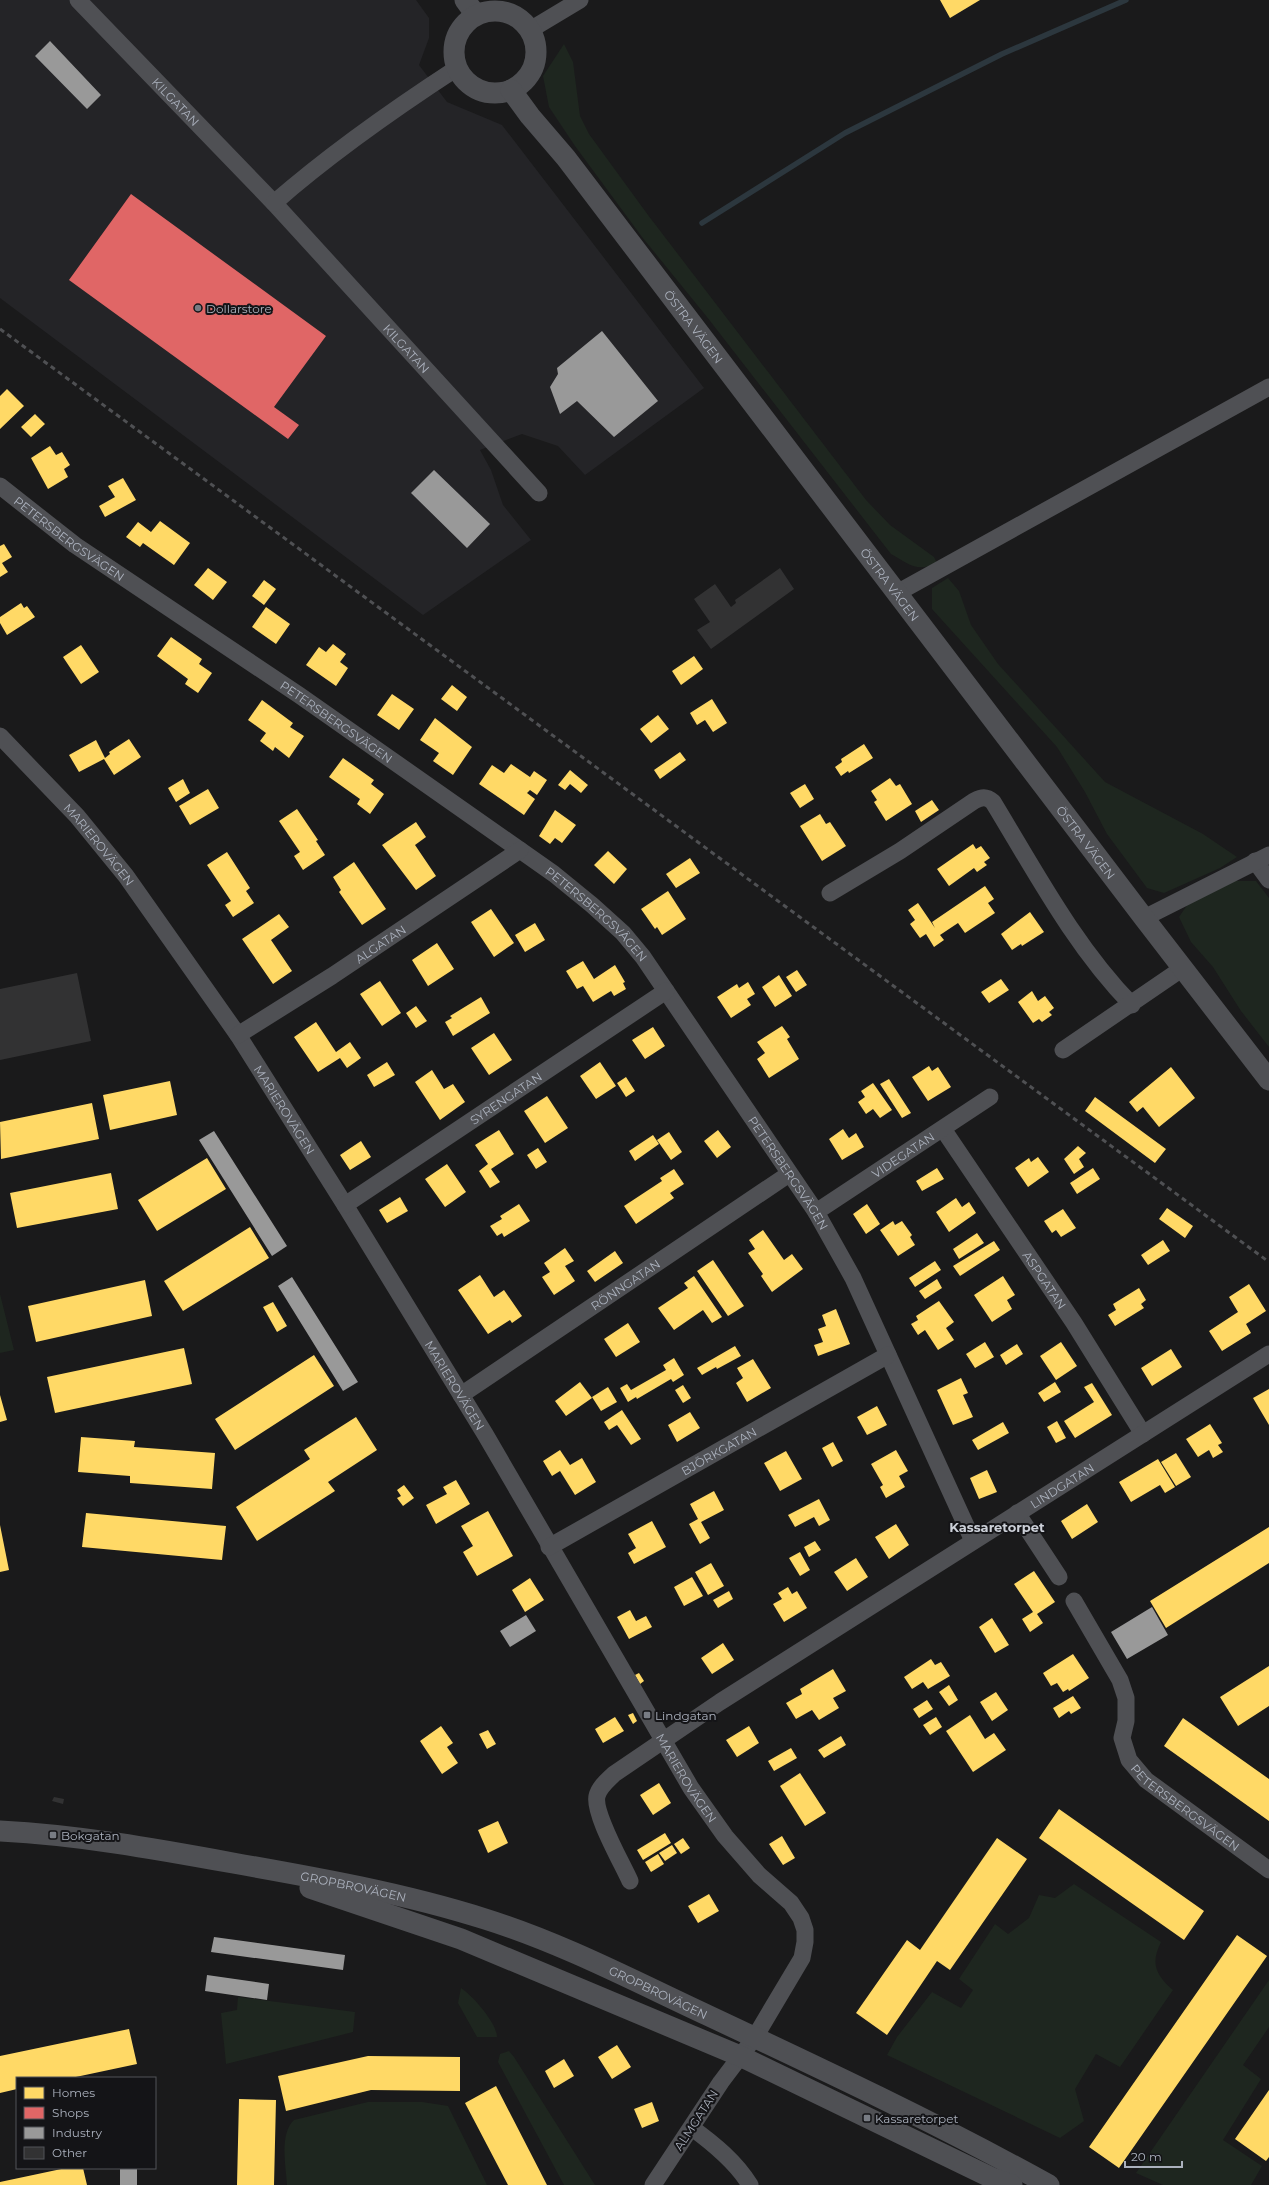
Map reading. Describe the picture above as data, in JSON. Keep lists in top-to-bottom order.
{
  "streets": {
    "street": [
      "KILGATAN",
      "ÖSTRA VÄGEN",
      "PETERSBERGSVÄGEN",
      "MARIEROVÄGEN",
      "ALGATAN",
      "SYRENGATAN",
      "VIDEGATAN",
      "ASPGATAN",
      "RÖNNGATAN",
      "BJÖRKGATAN",
      "LINDGATAN",
      "GROPBROVÄGEN",
      "ALMGATAN"
    ]
  },
  "crossings": [
    ["PETERSBERGSVÄGEN", "ALGATAN"],
    ["PETERSBERGSVÄGEN", "SYRENGATAN"],
    ["PETERSBERGSVÄGEN", "VIDEGATAN"],
    ["PETERSBERGSVÄGEN", "RÖNNGATAN"],
    ["PETERSBERGSVÄGEN", "BJÖRKGATAN"],
    ["PETERSBERGSVÄGEN", "LINDGATAN"],
    ["MARIEROVÄGEN", "ALGATAN"],
    ["MARIEROVÄGEN", "SYRENGATAN"],
    ["MARIEROVÄGEN", "RÖNNGATAN"],
    ["MARIEROVÄGEN", "BJÖRKGATAN"],
    ["MARIEROVÄGEN", "LINDGATAN"],
    ["MARIEROVÄGEN", "GROPBROVÄGEN"],
    ["MARIEROVÄGEN", "ALMGATAN"],
    ["VIDEGATAN", "ASPGATAN"],
    ["ASPGATAN", "LINDGATAN"],
    ["GROPBROVÄGEN", "ALMGATAN"]
  ],
  "districts": ["Kassaretorpet"],
  "places": {
    "other": ["Dollarstore"],
    "transit": ["Lindgatan", "Bokgatan", "Kassaretorpet"]
  },
  "legend": [
    "Homes",
    "Shops",
    "Industry",
    "Other"
  ],
  "scale_bar": "20 m"
}
